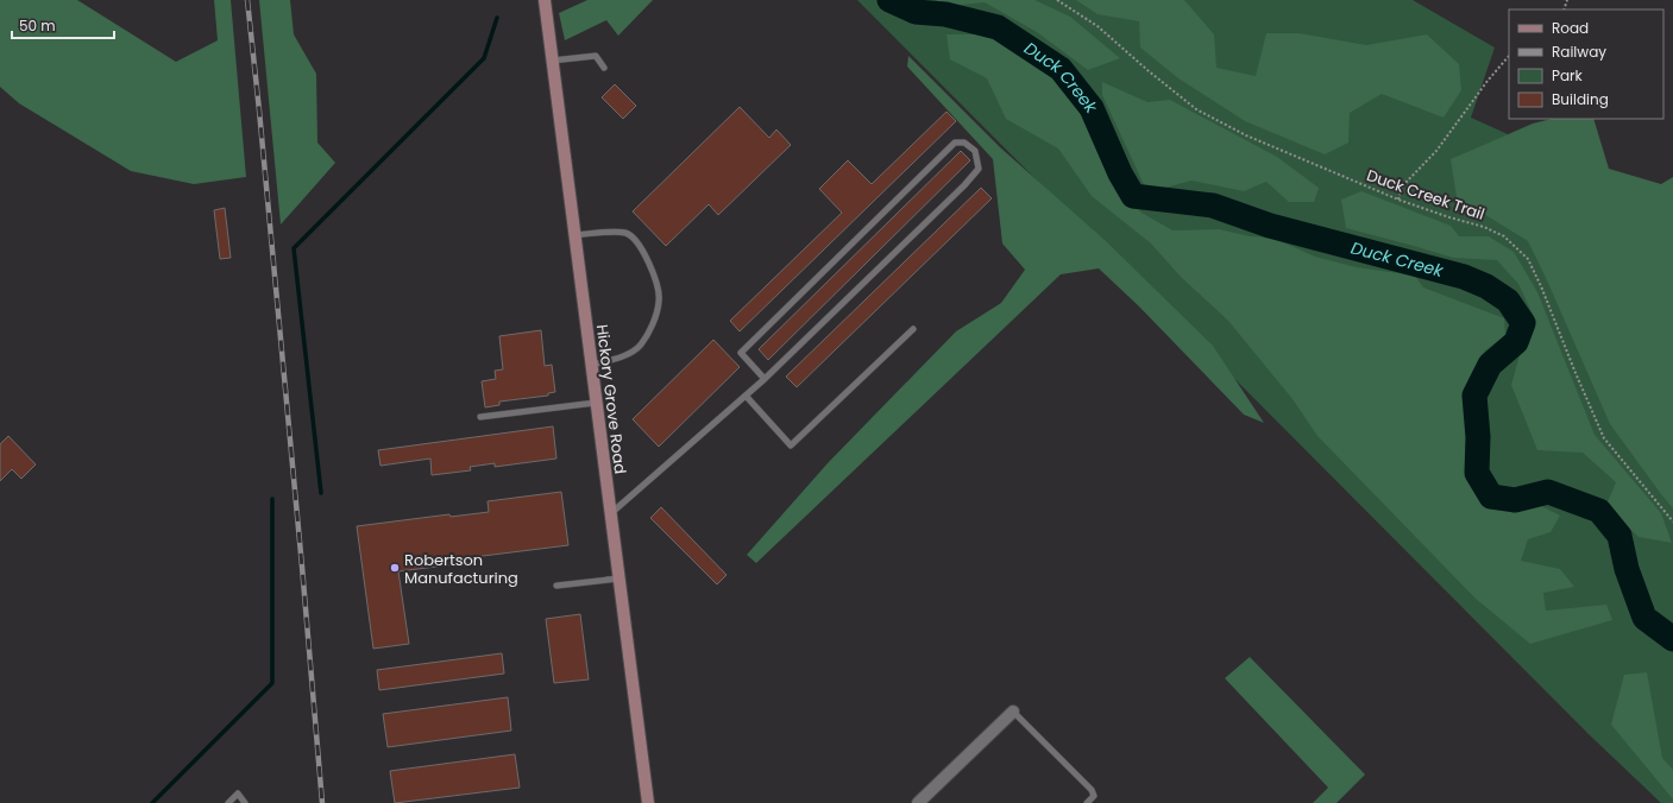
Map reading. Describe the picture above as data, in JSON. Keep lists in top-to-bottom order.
{
  "streets": {
    "main road": ["Hickory Grove Road"],
    "path": ["Duck Creek Trail"]
  },
  "water": ["Duck Creek"],
  "places": ["Robertson Manufacturing"],
  "legend": [
    "Road",
    "Railway",
    "Park",
    "Building"
  ],
  "scale_bar": "50 m"
}
